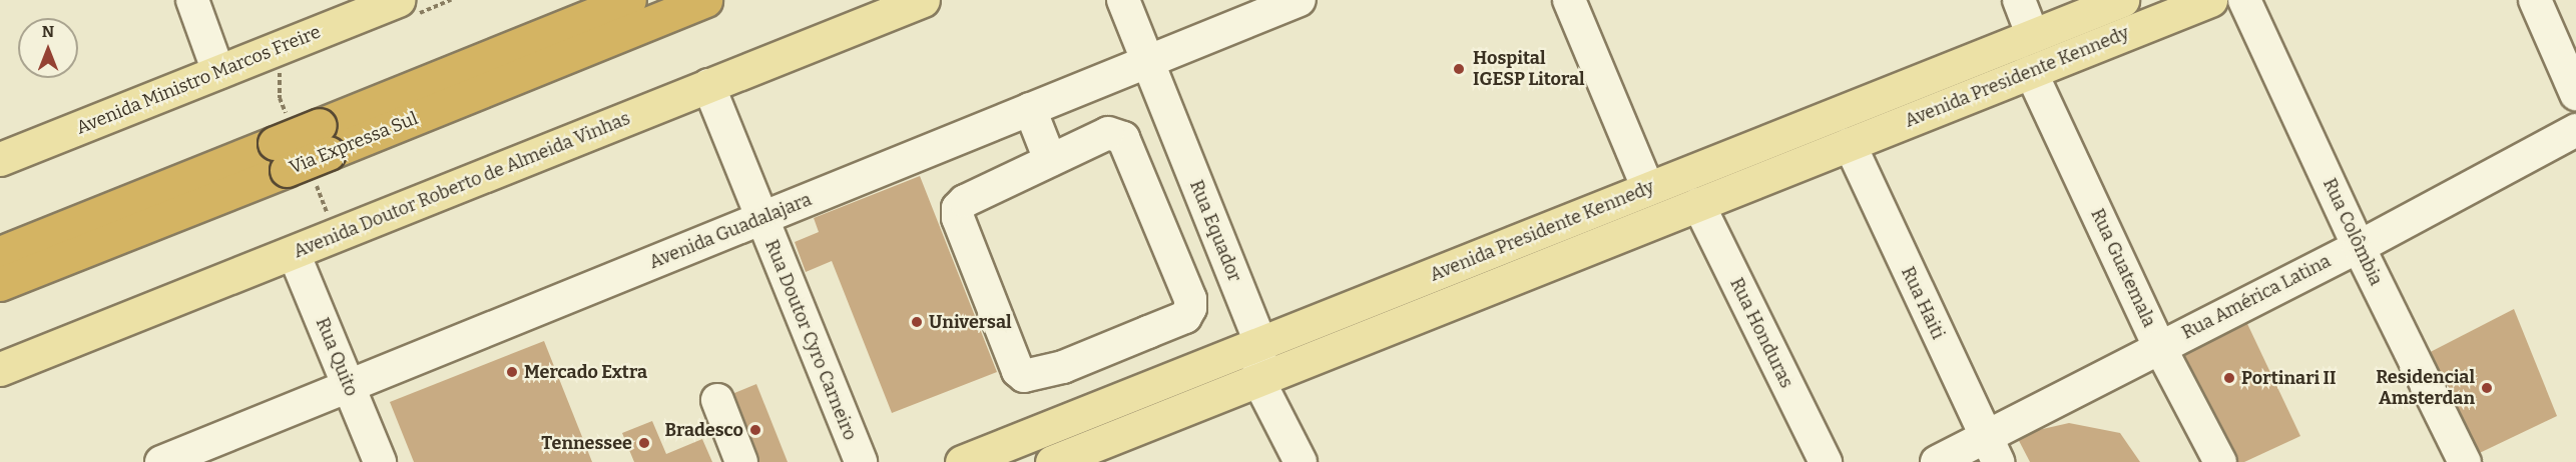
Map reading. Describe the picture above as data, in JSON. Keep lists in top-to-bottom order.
{
  "streets": {
    "highway": ["Via Expressa Sul"],
    "main road": ["Avenida Presidente Kennedy", "Avenida Ministro Marcos Freire", "Avenida Doutor Roberto de Almeida Vinhas"],
    "street": [
      "Avenida Guadalajara",
      "Rua Equador",
      "Rua Colômbia",
      "Rua Guatemala",
      "Rua América Latina",
      "Rua Haiti",
      "Rua Honduras",
      "Rua Doutor Cyro Carneiro",
      "Rua Quito"
    ]
  },
  "crossings": [
    ["Avenida Presidente Kennedy", "Rua Equador"],
    ["Avenida Presidente Kennedy", "Rua Guatemala"],
    ["Avenida Presidente Kennedy", "Rua Haiti"],
    ["Avenida Presidente Kennedy", "Rua Honduras"],
    ["Avenida Doutor Roberto de Almeida Vinhas", "Rua Doutor Cyro Carneiro"],
    ["Avenida Doutor Roberto de Almeida Vinhas", "Rua Quito"],
    ["Avenida Guadalajara", "Rua Equador"],
    ["Avenida Guadalajara", "Rua Doutor Cyro Carneiro"],
    ["Avenida Guadalajara", "Rua Quito"],
    ["Rua Colômbia", "Rua América Latina"],
    ["Rua Guatemala", "Rua América Latina"],
    ["Rua América Latina", "Rua Haiti"]
  ],
  "places": [
    "Hospital IGESP Litoral",
    "Universal",
    "Mercado Extra",
    "Portinari II",
    "Residencial Amsterdan",
    "Bradesco",
    "Tennessee"
  ],
  "north": "top"
}
